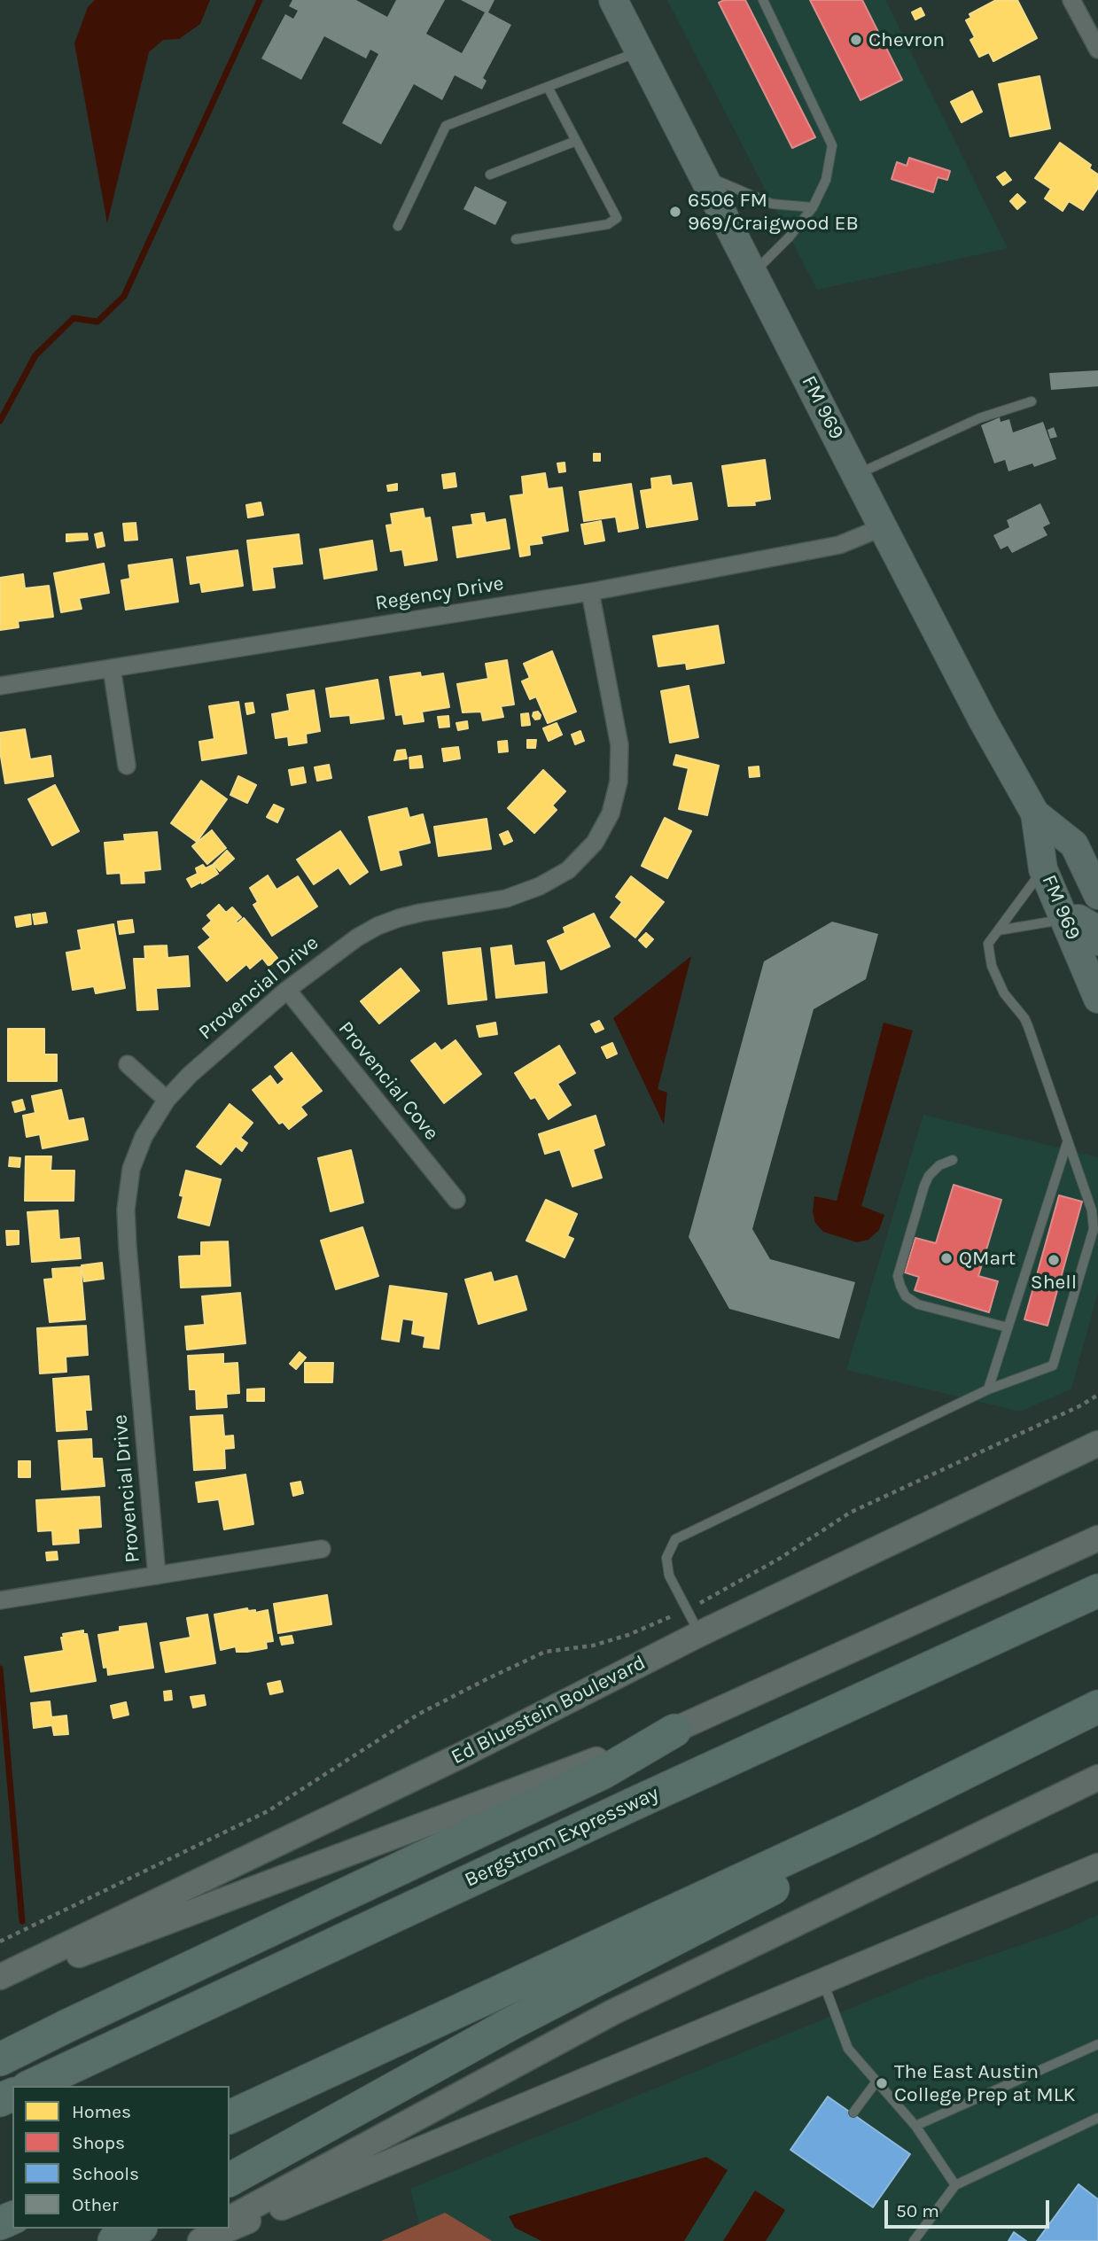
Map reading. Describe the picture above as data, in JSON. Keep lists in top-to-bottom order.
{
  "streets": {
    "highway": ["Bergstrom Expressway"],
    "main road": ["FM 969", "Ed Bluestein Boulevard"],
    "street": ["Regency Drive", "Provencial Drive", "Provencial Cove"]
  },
  "crossings": [
    ["FM 969", "Regency Drive"],
    ["Regency Drive", "Provencial Drive"],
    ["Provencial Drive", "Provencial Cove"]
  ],
  "places": [
    "Chevron",
    "6506 FM 969/Craigwood EB",
    "QMart",
    "Shell",
    "The East Austin College Prep at MLK"
  ],
  "legend": [
    "Homes",
    "Shops",
    "Schools",
    "Other"
  ],
  "scale_bar": "50 m"
}
